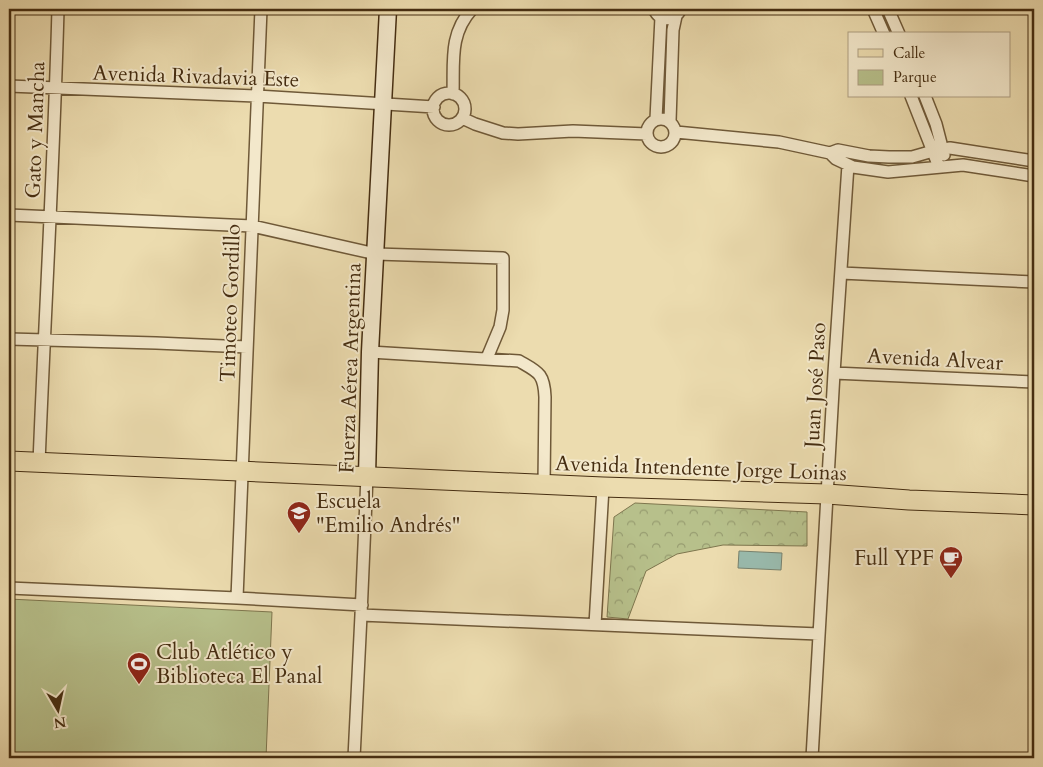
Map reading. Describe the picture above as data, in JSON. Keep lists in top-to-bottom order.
{
  "streets": {
    "main road": ["Avenida Intendente Jorge Loinas"],
    "street": [
      "Avenida Rivadavia Este",
      "Gato y Mancha",
      "Timoteo Gordillo",
      "Avenida Alvear",
      "Fuerza Aérea Argentina",
      "Juan José Paso"
    ]
  },
  "crossings": [
    ["Avenida Rivadavia Este", "Gato y Mancha"],
    ["Avenida Rivadavia Este", "Timoteo Gordillo"],
    ["Avenida Rivadavia Este", "Fuerza Aérea Argentina"],
    ["Gato y Mancha", "Avenida Intendente Jorge Loinas"],
    ["Timoteo Gordillo", "Avenida Intendente Jorge Loinas"],
    ["Avenida Alvear", "Juan José Paso"],
    ["Fuerza Aérea Argentina", "Avenida Intendente Jorge Loinas"],
    ["Juan José Paso", "Avenida Intendente Jorge Loinas"]
  ],
  "places": {
    "school or university": ["Escuela \"Emilio Andrés\""],
    "cafe": ["Full YPF"],
    "sports": ["Club Atlético y Biblioteca El Panal"]
  },
  "legend": ["Calle", "Parque"],
  "north": "bottom"
}
